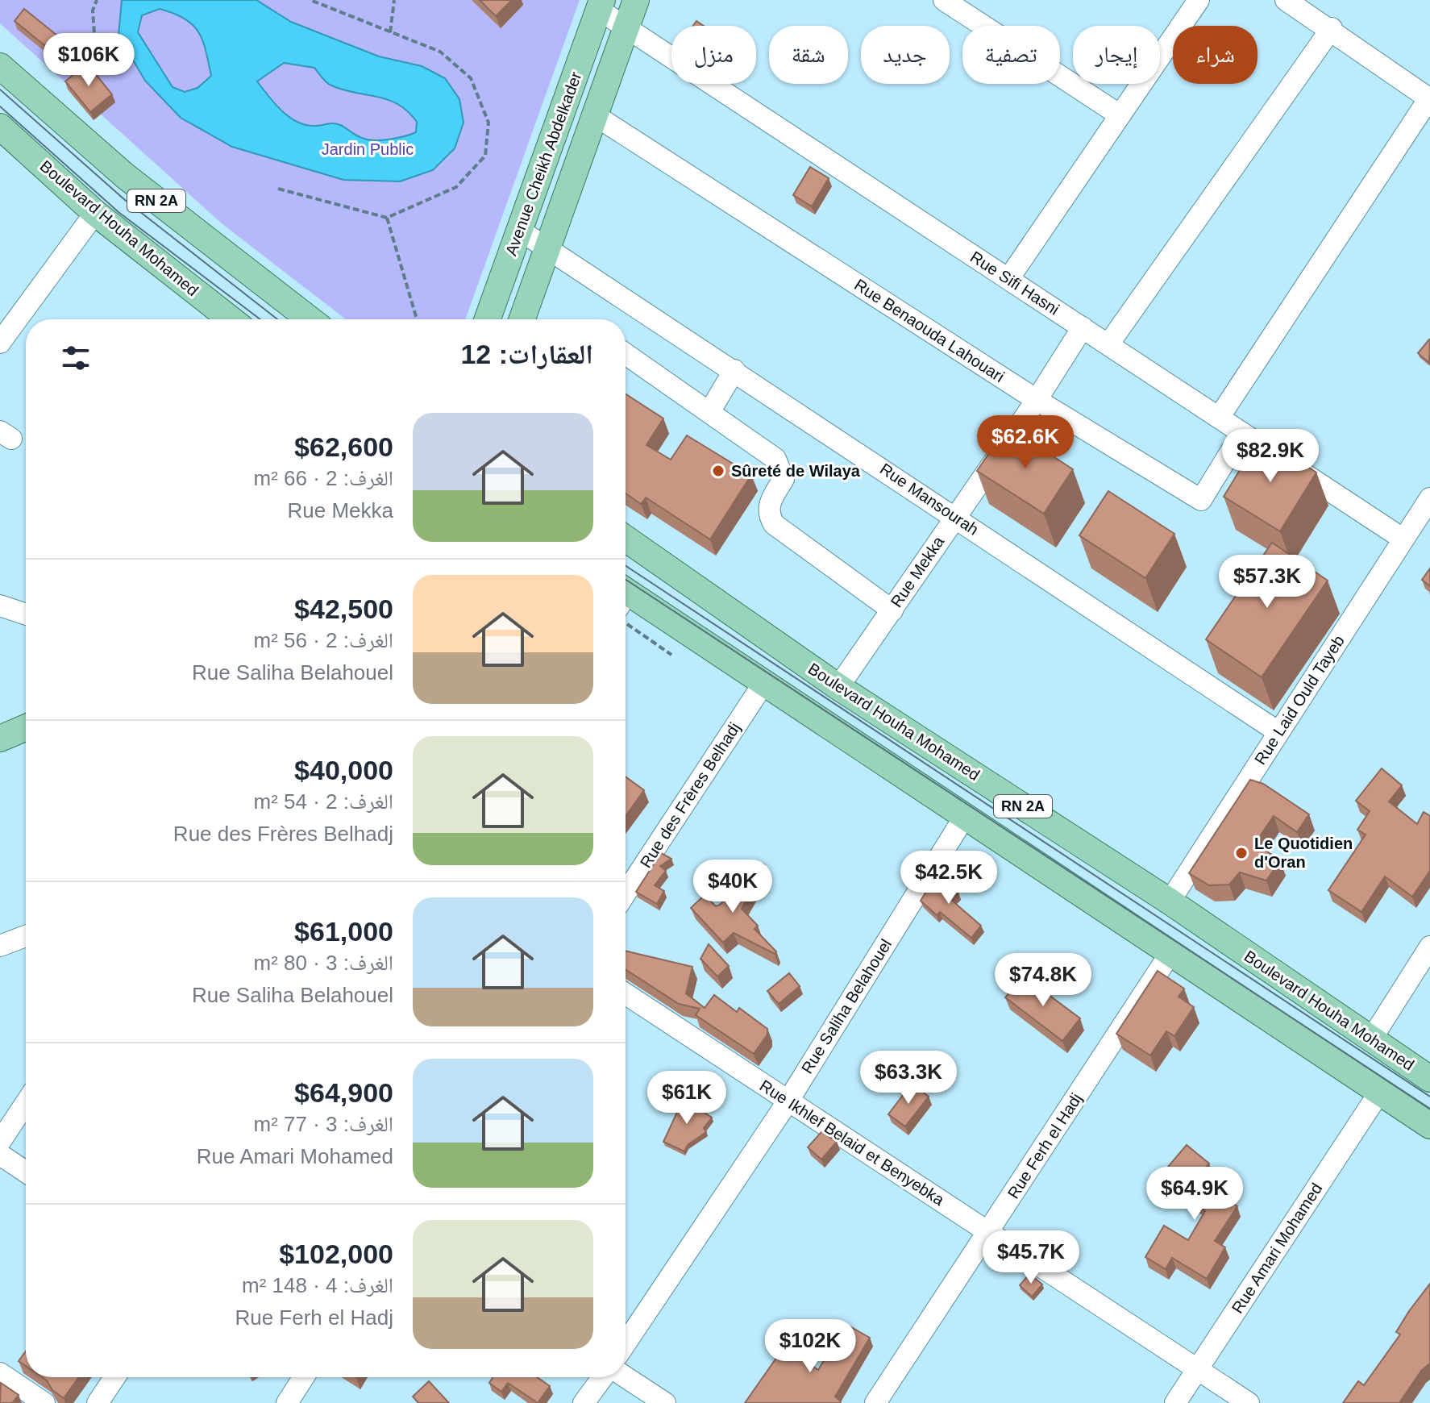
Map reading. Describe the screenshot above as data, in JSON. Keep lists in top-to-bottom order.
{
  "streets": {
    "main road": ["Avenue Cheikh Abdelkader", "RN 2A", "Boulevard Houha Mohamed"],
    "street": [
      "Rue Sifi Hasni",
      "Rue Benaouda Lahouari",
      "Rue Mansourah",
      "Rue Mekka",
      "Rue Laid Ould Tayeb",
      "Rue des Frères Belhadj",
      "Rue Saliha Belahouel",
      "Rue Ikhlef Belaid et Benyebka",
      "Rue Ferh el Hadj",
      "Rue Amari Mohamed"
    ]
  },
  "crossings": [
    ["Avenue Cheikh Abdelkader", "Rue Sifi Hasni"],
    ["Avenue Cheikh Abdelkader", "Rue Benaouda Lahouari"],
    ["Avenue Cheikh Abdelkader", "Rue Mansourah"],
    ["RN 2A", "Rue des Frères Belhadj"],
    ["RN 2A", "Rue Saliha Belahouel"],
    ["RN 2A", "Rue Ferh el Hadj"],
    ["RN 2A", "Rue Amari Mohamed"],
    ["Boulevard Houha Mohamed", "Rue Mekka"],
    ["Boulevard Houha Mohamed", "Rue Laid Ould Tayeb"],
    ["Rue Sifi Hasni", "Rue Benaouda Lahouari"],
    ["Rue Sifi Hasni", "Rue Mekka"],
    ["Rue Sifi Hasni", "Rue Laid Ould Tayeb"],
    ["Rue Benaouda Lahouari", "Rue Mekka"],
    ["Rue Mansourah", "Rue Mekka"],
    ["Rue Mansourah", "Rue Laid Ould Tayeb"],
    ["Rue Saliha Belahouel", "Rue Ikhlef Belaid et Benyebka"],
    ["Rue Ikhlef Belaid et Benyebka", "Rue Ferh el Hadj"],
    ["Rue Ikhlef Belaid et Benyebka", "Rue Amari Mohamed"]
  ],
  "parks": ["Jardin Public"],
  "places": ["Sûreté de Wilaya", "Le Quotidien d'Oran"],
  "page": {
    "chip": [
      "شراء",
      "إيجار",
      "تصفية",
      "جديد",
      "شقة",
      "منزل"
    ],
    "price": [
      "$106K",
      "$62.6K",
      "$82.9K",
      "$57.3K",
      "$42.5K",
      "$40K",
      "$74.8K",
      "$63.3K",
      "$61K",
      "$64.9K",
      "$45.7K",
      "$102K"
    ],
    "heading": "العقارات: 12",
    "list": [
      {
        "name": "$62,600",
        "note": "الغرف: 2 · 66 m² · Rue Mekka"
      },
      {
        "name": "$42,500",
        "note": "الغرف: 2 · 56 m² · Rue Saliha Belahouel"
      },
      {
        "name": "$40,000",
        "note": "الغرف: 2 · 54 m² · Rue des Frères Belhadj"
      },
      {
        "name": "$61,000",
        "note": "الغرف: 3 · 80 m² · Rue Saliha Belahouel"
      },
      {
        "name": "$64,900",
        "note": "الغرف: 3 · 77 m² · Rue Amari Mohamed"
      },
      {
        "name": "$102,000",
        "note": "الغرف: 4 · 148 m² · Rue Ferh el Hadj"
      }
    ]
  }
}
